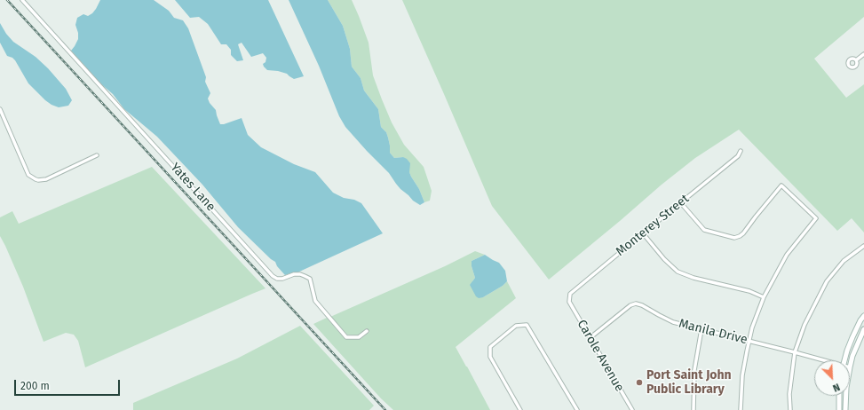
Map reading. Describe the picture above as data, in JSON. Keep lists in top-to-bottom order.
{
  "streets": {
    "street": [
      "Yates Lane",
      "Monterey Street",
      "Manila Drive",
      "Carole Avenue"
    ]
  },
  "crossings": [
    ["Monterey Street", "Carole Avenue"],
    ["Manila Drive", "Carole Avenue"]
  ],
  "places": ["Port Saint John Public Library"],
  "scale_bar": "200 m",
  "north": "bottom right"
}
